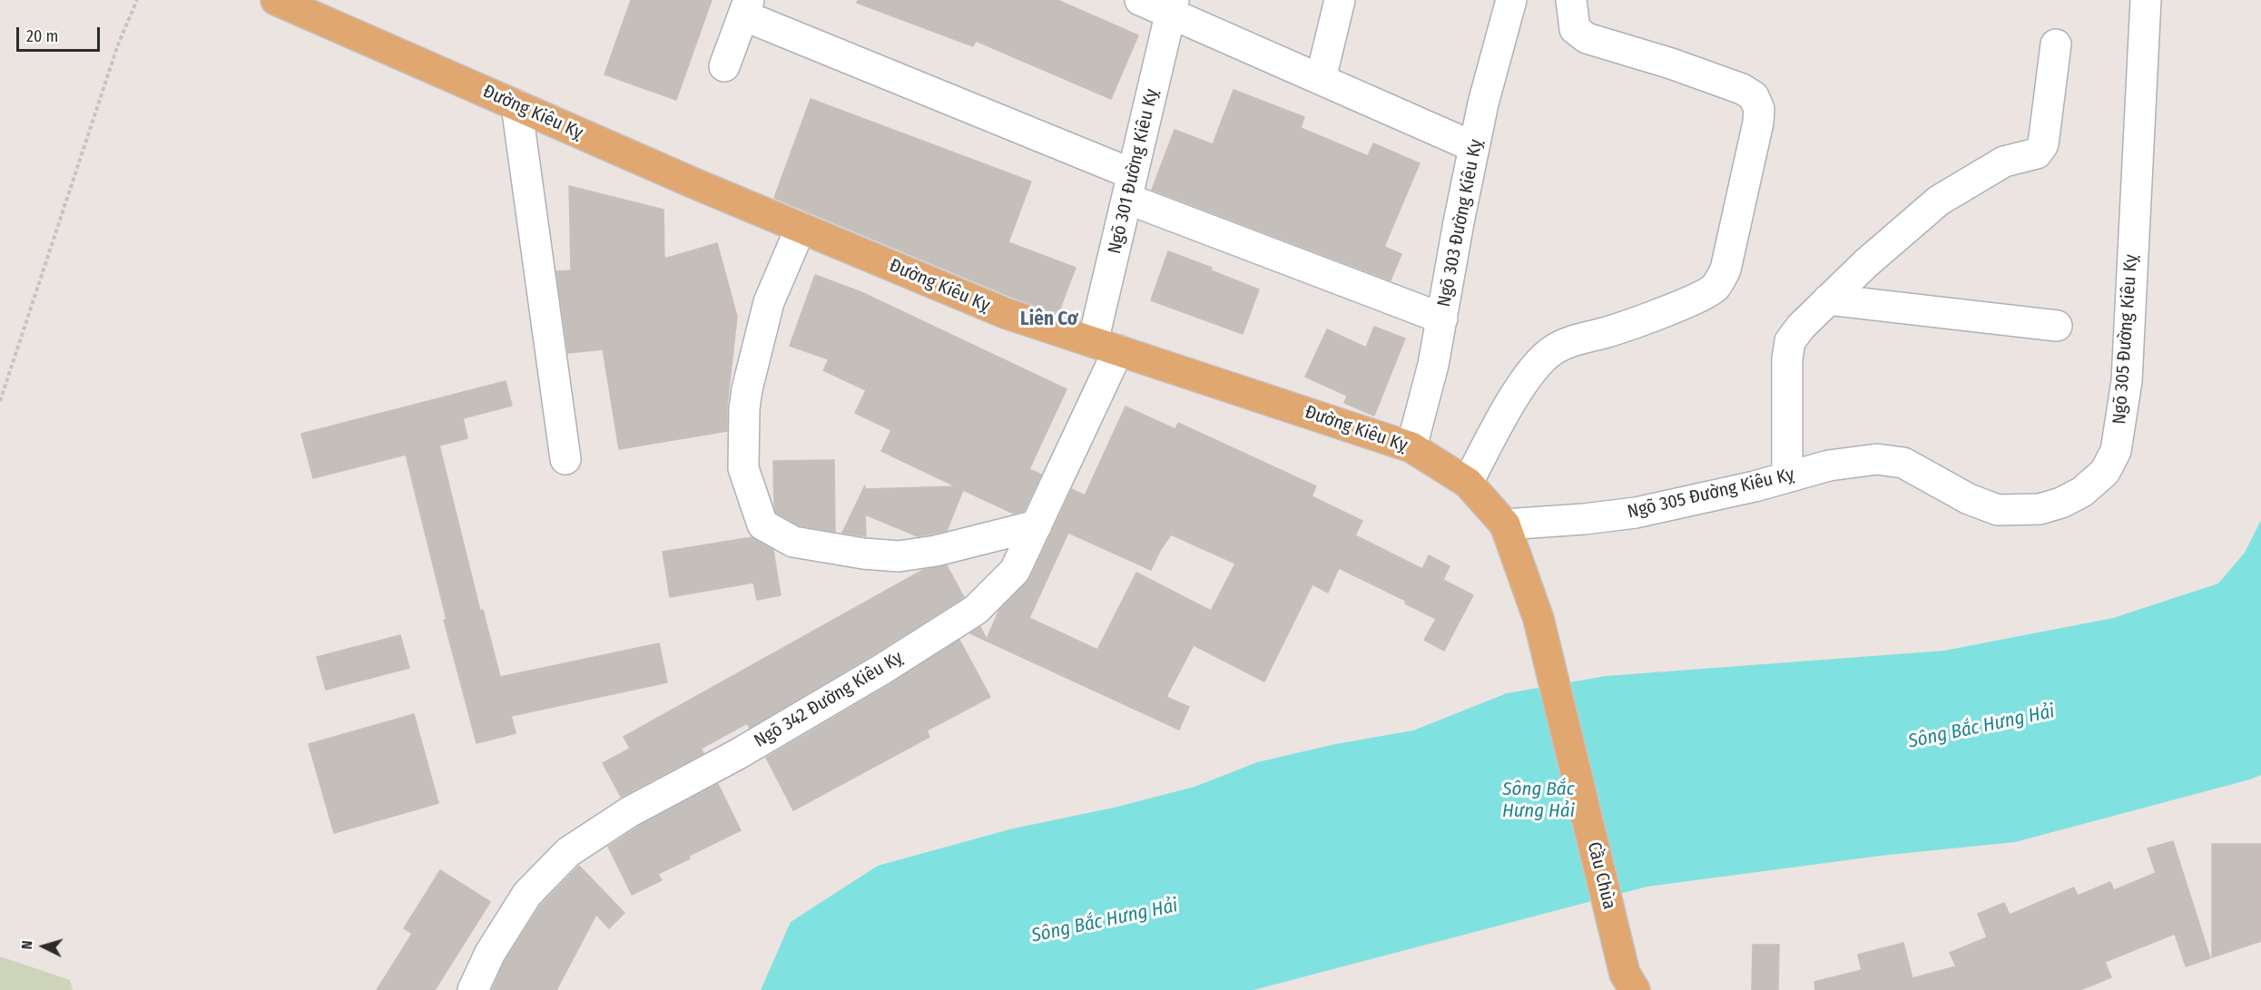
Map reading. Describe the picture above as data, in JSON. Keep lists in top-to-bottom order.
{
  "streets": {
    "main road": ["Đường Kiêu Kỵ", "Cầu Chùa"],
    "street": [
      "Ngõ 301 Đường Kiêu Kỵ",
      "Ngõ 303 Đường Kiêu Kỵ",
      "Ngõ 305 Đường Kiêu Kỵ",
      "Ngõ 342 Đường Kiêu Kỵ"
    ]
  },
  "crossings": [
    ["Đường Kiêu Kỵ", "Ngõ 301 Đường Kiêu Kỵ"],
    ["Đường Kiêu Kỵ", "Ngõ 303 Đường Kiêu Kỵ"],
    ["Đường Kiêu Kỵ", "Ngõ 305 Đường Kiêu Kỵ"],
    ["Đường Kiêu Kỵ", "Ngõ 342 Đường Kiêu Kỵ"],
    ["Đường Kiêu Kỵ", "Cầu Chùa"],
    ["Ngõ 301 Đường Kiêu Kỵ", "Ngõ 342 Đường Kiêu Kỵ"]
  ],
  "districts": ["Liên Cơ"],
  "water": ["Sông Bắc Hưng Hải"],
  "scale_bar": "20 m",
  "north": "left"
}
